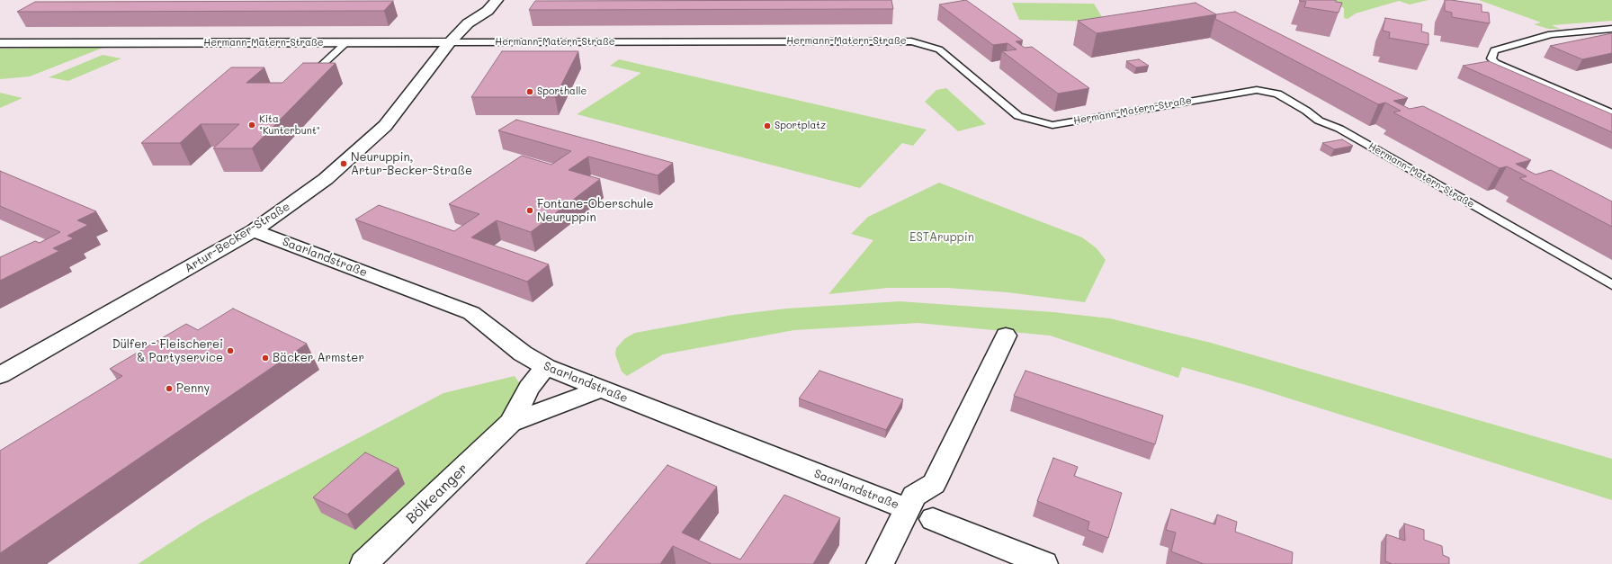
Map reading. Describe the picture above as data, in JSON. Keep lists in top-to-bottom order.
{
  "streets": {
    "street": [
      "Hermann-Matern-Straße",
      "Artur-Becker-Straße",
      "Saarlandstraße",
      "Bölkeanger"
    ]
  },
  "crossings": [
    ["Hermann-Matern-Straße", "Artur-Becker-Straße"],
    ["Artur-Becker-Straße", "Saarlandstraße"],
    ["Saarlandstraße", "Bölkeanger"]
  ],
  "parks": ["ESTAruppin"],
  "places": [
    "Sporthalle",
    "Kita \"Kunterbunt\"",
    "Sportplatz",
    "Neuruppin, Artur-Becker-Straße",
    "Fontane-Oberschule Neuruppin",
    "Dülfer - Fleischerei & Partyservice",
    "Bäcker Armster",
    "Penny"
  ]
}
